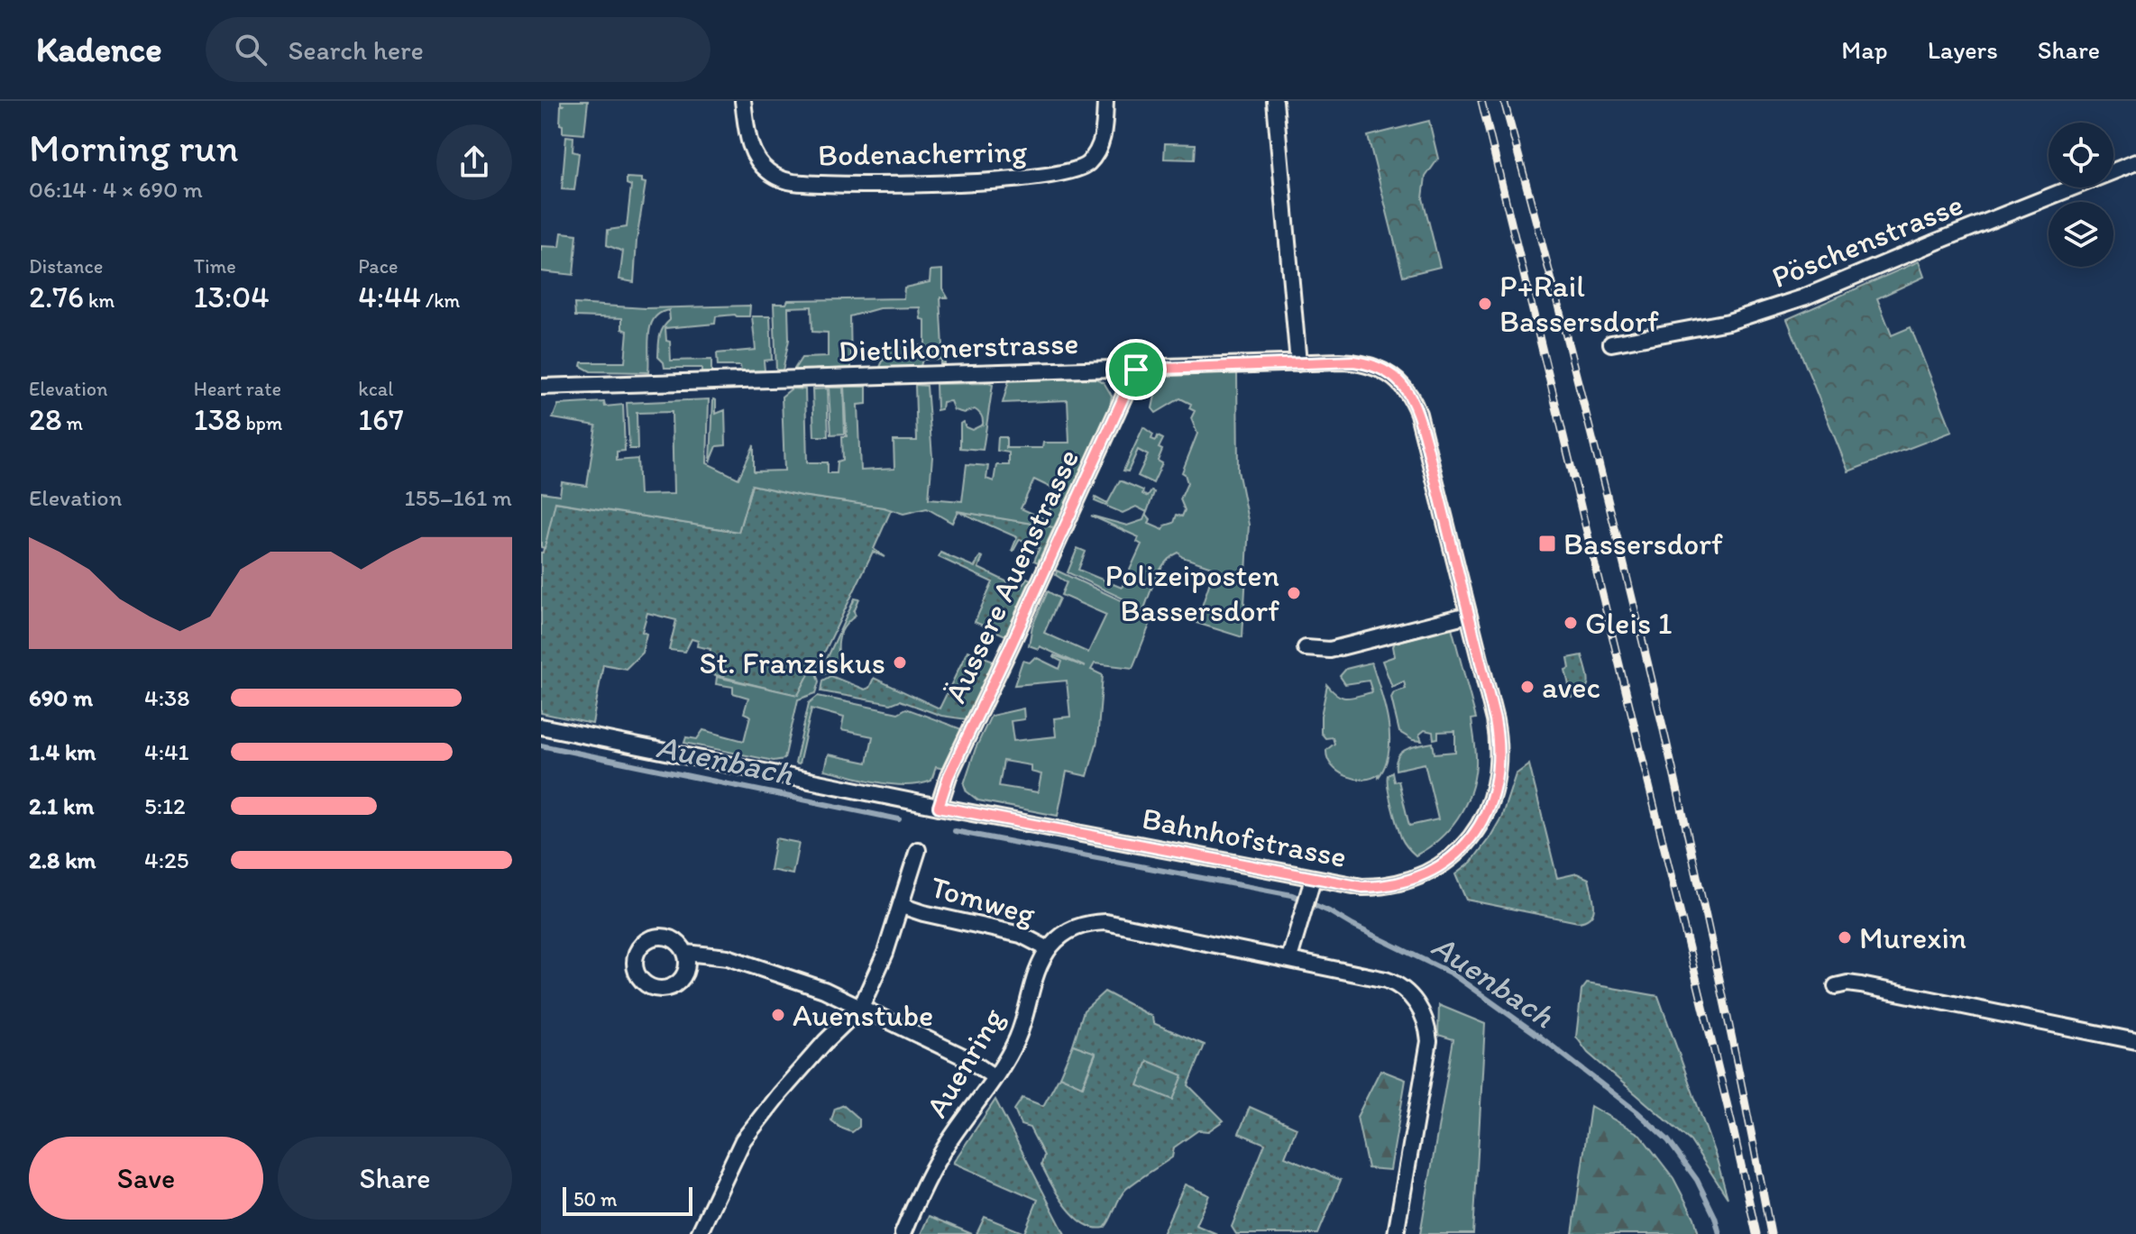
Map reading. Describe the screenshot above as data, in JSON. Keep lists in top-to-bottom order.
{
  "streets": {
    "street": [
      "Bodenacherring",
      "Pöschenstrasse",
      "Dietlikonerstrasse",
      "Äussere Auenstrasse",
      "Bahnhofstrasse",
      "Tomweg",
      "Auenring"
    ]
  },
  "crossings": [
    ["Dietlikonerstrasse", "Äussere Auenstrasse"],
    ["Dietlikonerstrasse", "Bahnhofstrasse"],
    ["Äussere Auenstrasse", "Bahnhofstrasse"],
    ["Tomweg", "Auenring"]
  ],
  "water": ["Auenbach"],
  "places": {
    "other": [
      "P+Rail Bassersdorf",
      "Polizeiposten Bassersdorf",
      "Gleis 1",
      "St. Franziskus",
      "avec",
      "Murexin",
      "Auenstube"
    ],
    "transit": ["Bassersdorf"]
  },
  "scale_bar": "50 m",
  "page": {
    "header": "Kadence",
    "search": "Search here",
    "nav": ["Map", "Layers", "Share"],
    "heading": ["Morning run", "06:14 · 4 × 690 m"],
    "stats": [
      ["Distance", "2.76 km"],
      ["Time", "13:04"],
      ["Pace", "4:44 /km"],
      ["Elevation", "28 m"],
      ["Heart rate", "138 bpm"],
      ["kcal", "167"]
    ],
    "chart": ["Elevation", "155–161 m"],
    "list": [
      {
        "name": "690 m",
        "note": "4:38"
      },
      {
        "name": "1.4 km",
        "note": "4:41"
      },
      {
        "name": "2.1 km",
        "note": "5:12"
      },
      {
        "name": "2.8 km",
        "note": "4:25"
      }
    ],
    "buttons": ["Save", "Share"],
    "scale": "50 m"
  }
}
